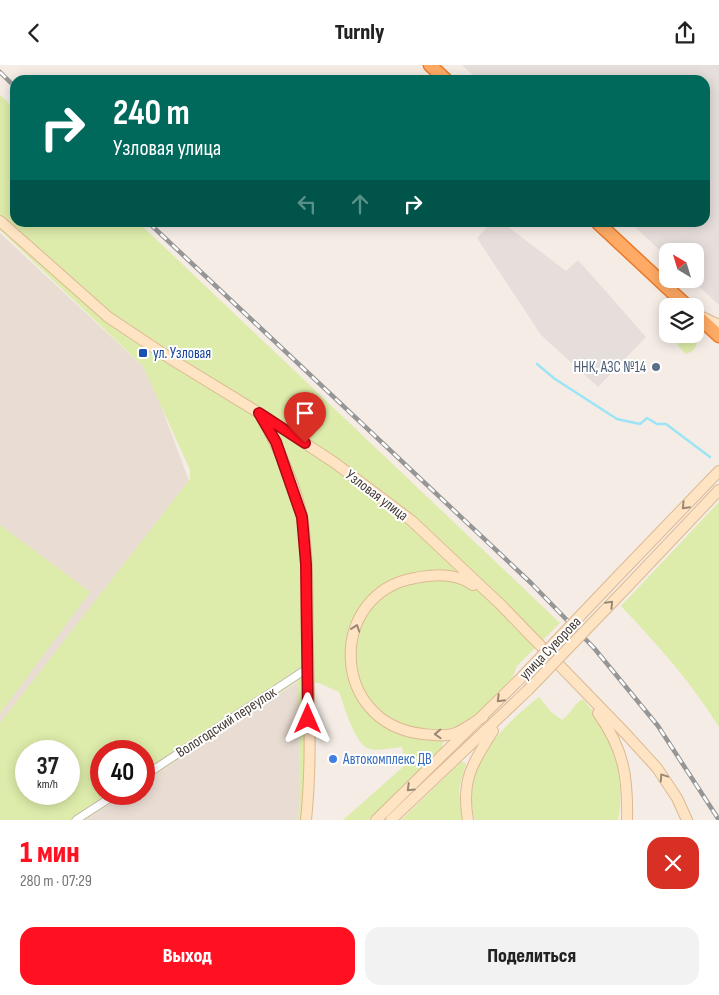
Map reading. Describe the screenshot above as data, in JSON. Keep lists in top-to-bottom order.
{
  "streets": {
    "street": ["Узловая улица", "улица Суворова", "Вологодский переулок"]
  },
  "places": {
    "transit": ["ул. Узловая"],
    "other": ["ННК, АЗС №14", "Автокомплекс ДВ"]
  },
  "north": "top left",
  "page": {
    "header": "Turnly",
    "turn": ["240 m", "Узловая улица"],
    "speed": "37 km/h",
    "limit": "40",
    "heading": ["1 мин", "280 m · 07:29"],
    "buttons": ["Выход", "Поделиться"]
  }
}
